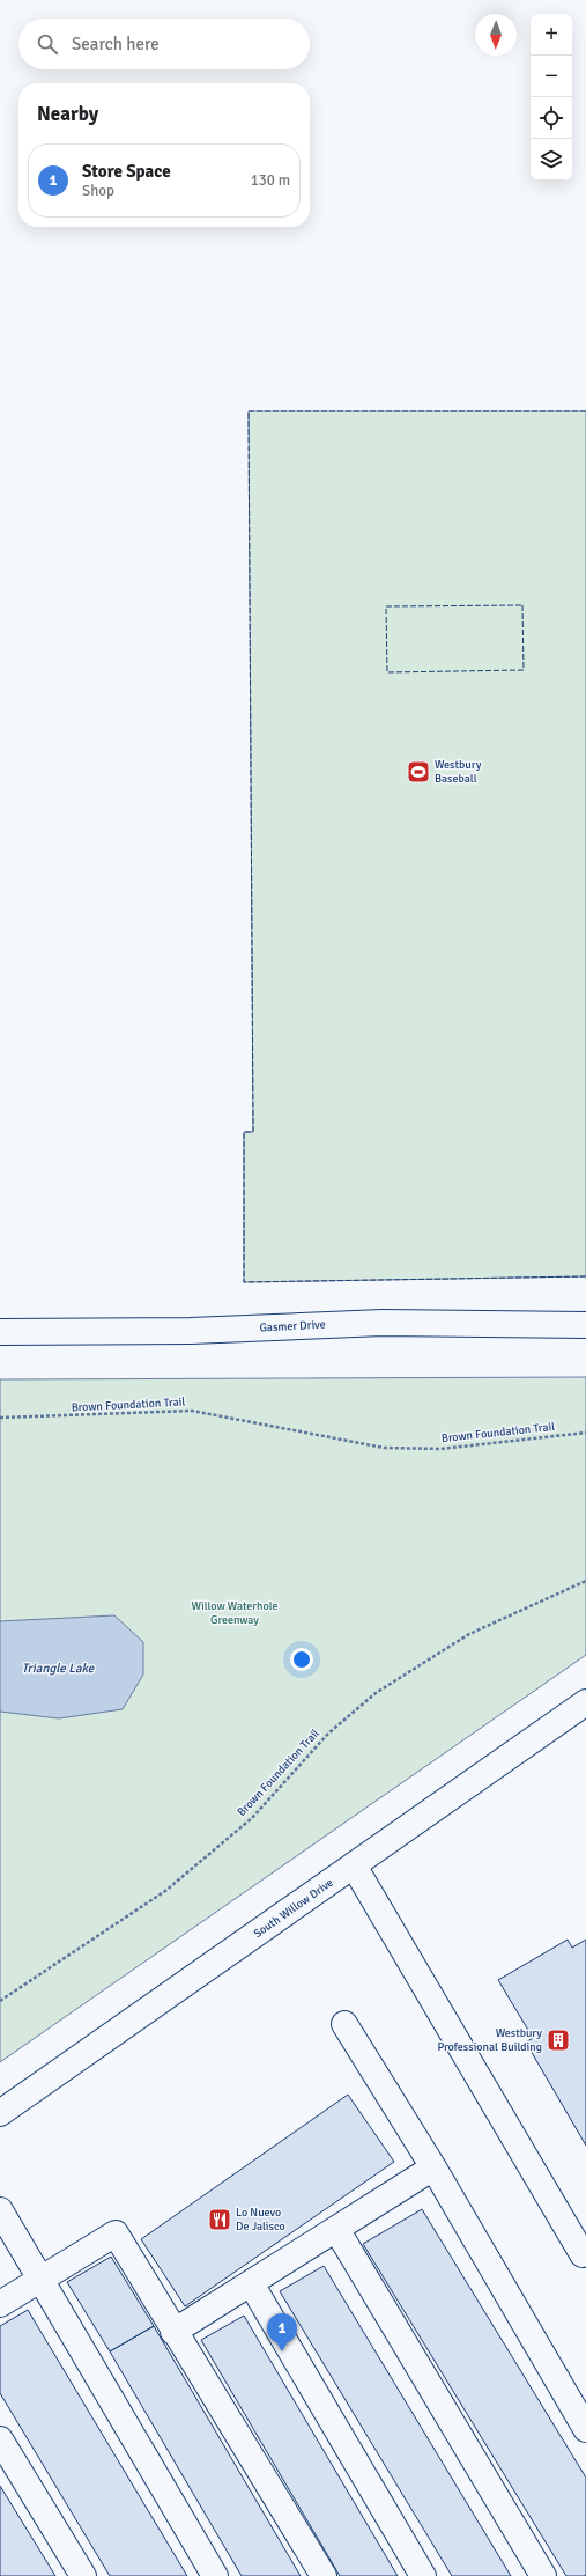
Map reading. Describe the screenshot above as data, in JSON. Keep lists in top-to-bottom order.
{
  "streets": {
    "street": ["Gasmer Drive", "South Willow Drive"],
    "path": ["Brown Foundation Trail"]
  },
  "water": ["Triangle Lake"],
  "parks": ["Willow Waterhole Greenway"],
  "places": {
    "sports": ["Westbury Baseball"],
    "building": ["Westbury Professional Building"],
    "restaurant": ["Lo Nuevo De Jalisco"]
  },
  "north": "bottom",
  "page": {
    "map_buttons": ["+", "−"],
    "search": "Search here",
    "heading": "Nearby",
    "list": [
      {
        "mark": "1",
        "name": "Store Space",
        "note": "Shop",
        "value": "130 m"
      }
    ],
    "pins": "1"
  }
}
